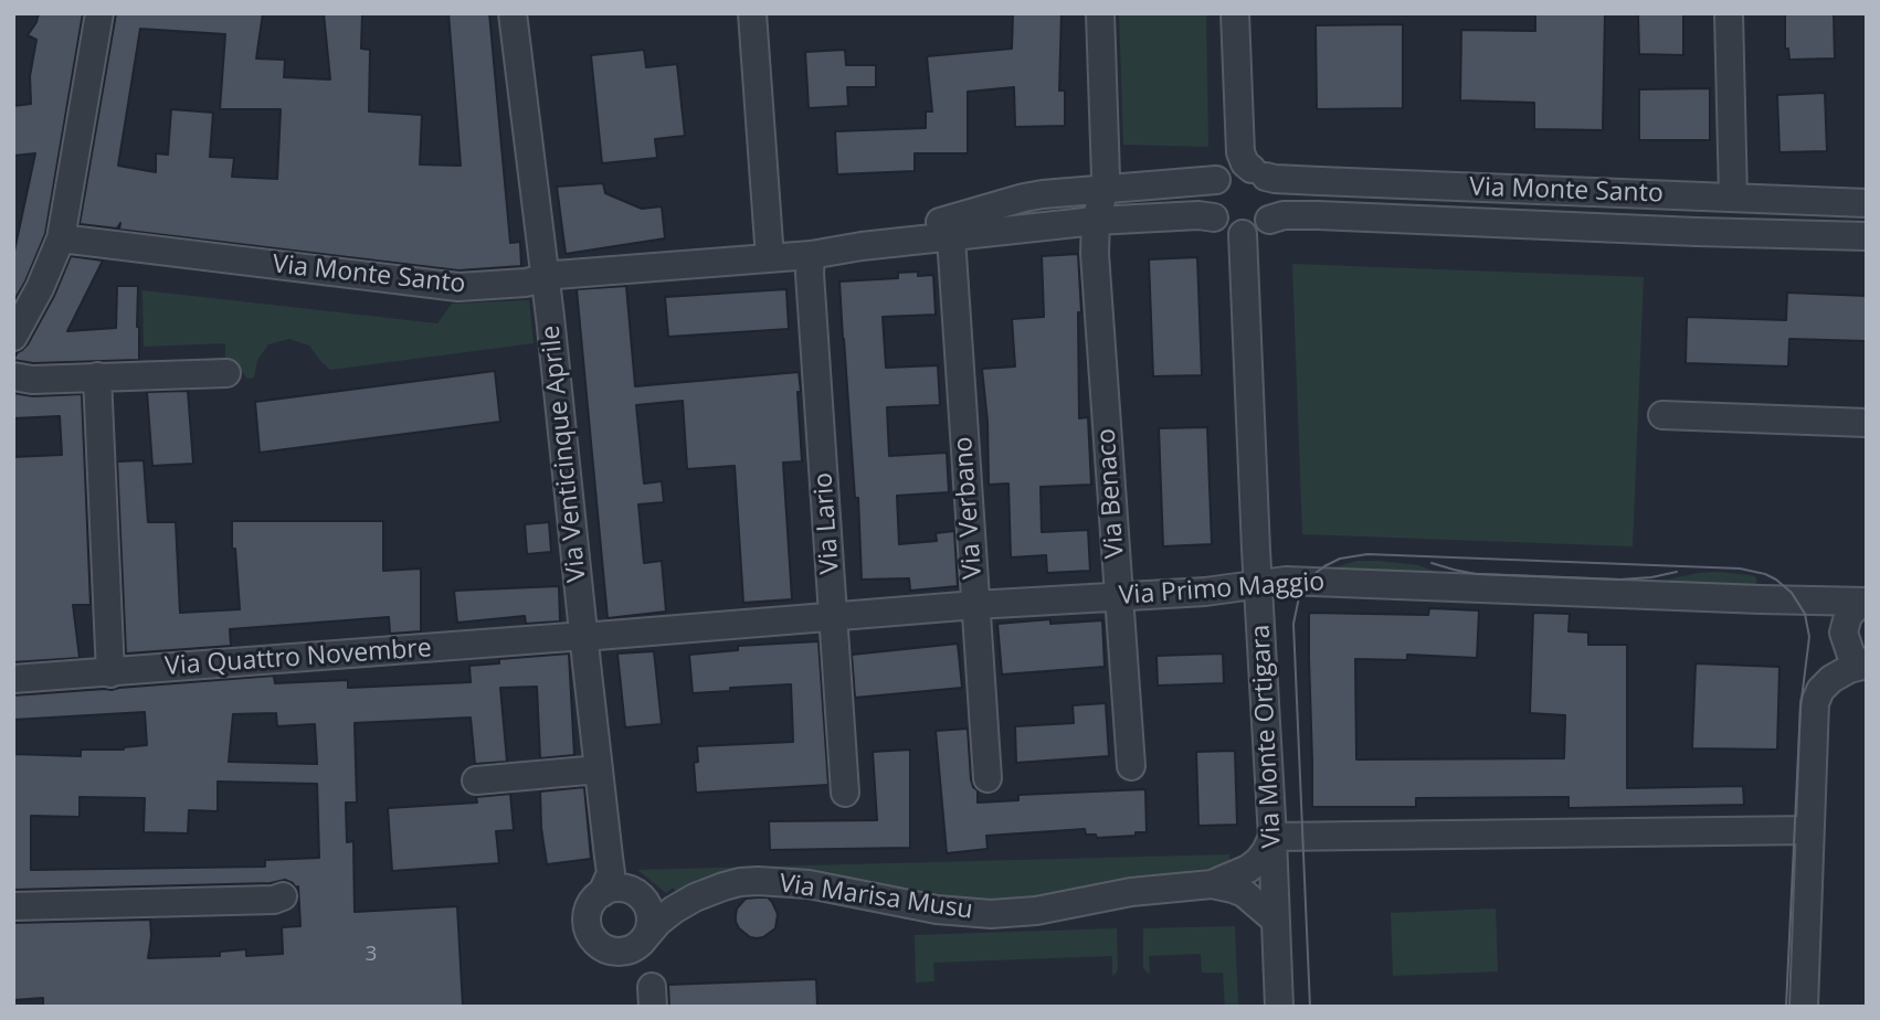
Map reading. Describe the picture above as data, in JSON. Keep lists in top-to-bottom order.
{
  "streets": {
    "street": [
      "Via Monte Santo",
      "Via Venticinque Aprile",
      "Via Benaco",
      "Via Verbano",
      "Via Lario",
      "Via Primo Maggio",
      "Via Quattro Novembre",
      "Via Monte Ortigara",
      "Via Marisa Musu"
    ]
  },
  "crossings": [
    ["Via Monte Santo", "Via Venticinque Aprile"],
    ["Via Monte Santo", "Via Benaco"],
    ["Via Monte Santo", "Via Verbano"],
    ["Via Monte Santo", "Via Lario"],
    ["Via Monte Santo", "Via Monte Ortigara"],
    ["Via Venticinque Aprile", "Via Primo Maggio"],
    ["Via Venticinque Aprile", "Via Quattro Novembre"],
    ["Via Venticinque Aprile", "Via Marisa Musu"],
    ["Via Benaco", "Via Primo Maggio"],
    ["Via Verbano", "Via Primo Maggio"],
    ["Via Lario", "Via Primo Maggio"],
    ["Via Primo Maggio", "Via Quattro Novembre"],
    ["Via Primo Maggio", "Via Monte Ortigara"],
    ["Via Monte Ortigara", "Via Marisa Musu"]
  ],
  "house_numbers": ["3"]
}
